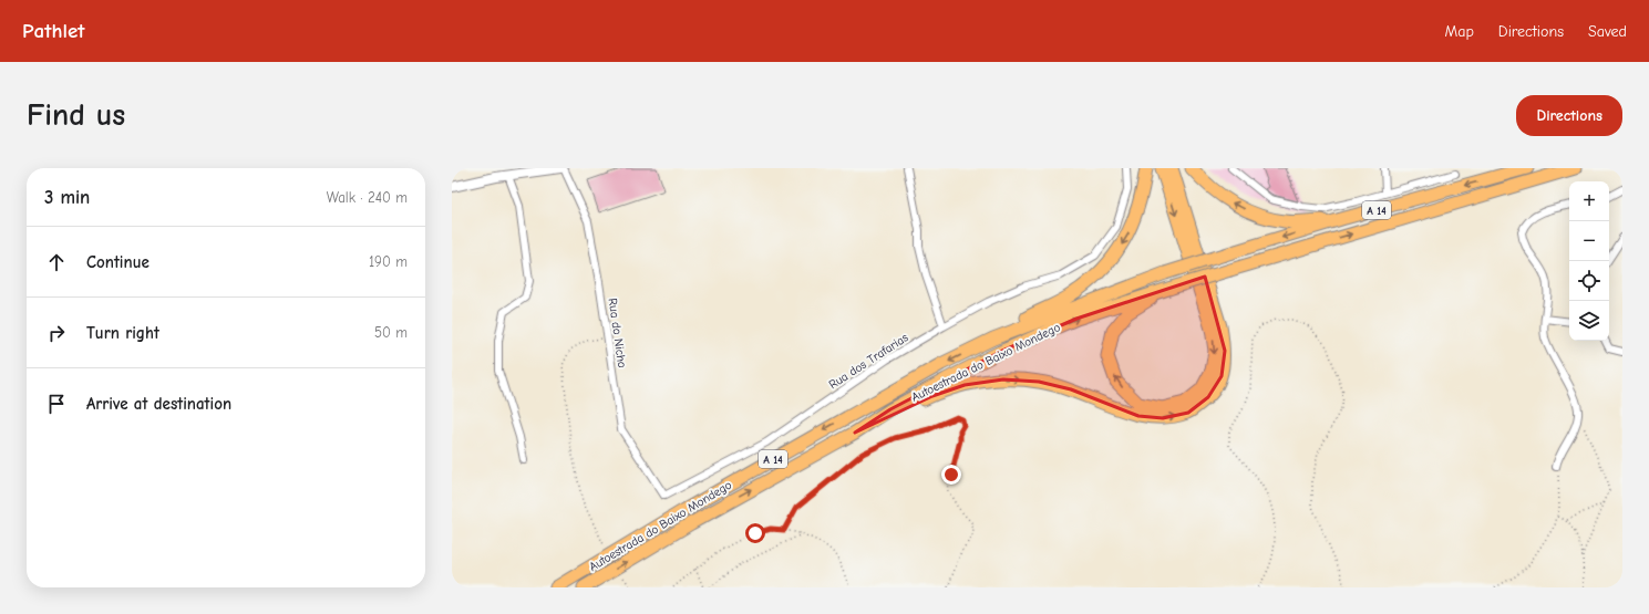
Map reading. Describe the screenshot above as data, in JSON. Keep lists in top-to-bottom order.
{
  "streets": {
    "highway": ["A 14", "Autoestrada do Baixo Mondego"],
    "street": ["Rua do Nicho", "Rua dos Trafarias"]
  },
  "crossings": [
    ["Rua do Nicho", "Rua dos Trafarias"]
  ],
  "page": {
    "header": "Pathlet",
    "nav": ["Map", "Directions", "Saved"],
    "buttons": "Directions",
    "title": "Find us",
    "heading": ["3 min", "Walk · 240 m"],
    "map_buttons": ["+", "−"],
    "list": [
      ["Continue", "190 m"],
      ["Turn right", "50 m"],
      "Arrive at destination"
    ]
  }
}
